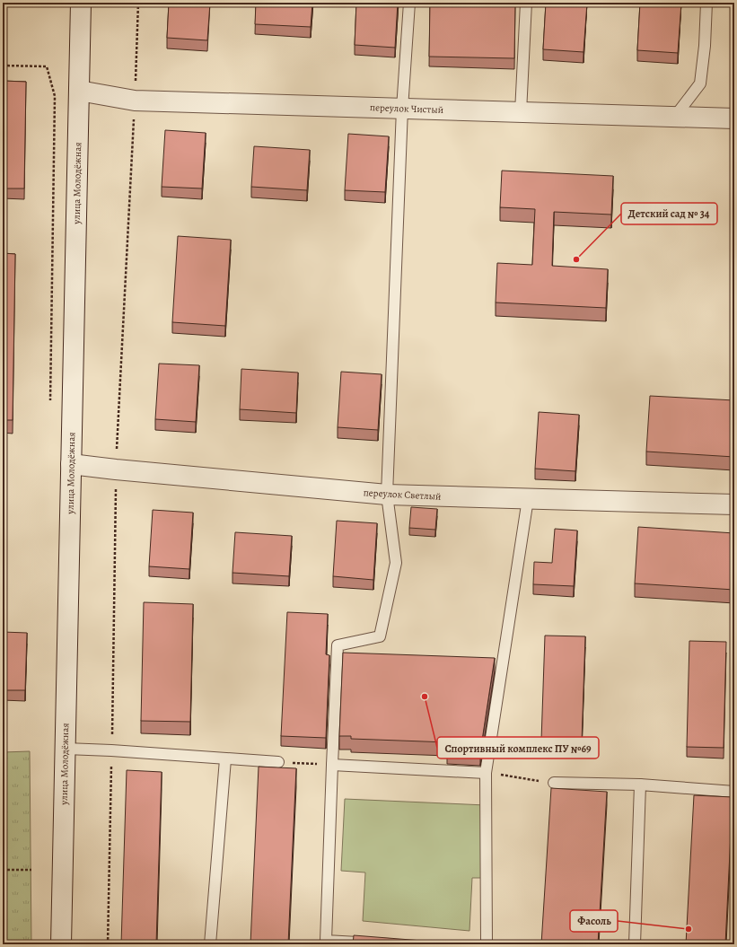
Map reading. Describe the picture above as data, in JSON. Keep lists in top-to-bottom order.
{
  "streets": {
    "street": ["переулок Чистый", "улица Молодёжная", "переулок Светлый"]
  },
  "crossings": [
    ["переулок Чистый", "улица Молодёжная"],
    ["улица Молодёжная", "переулок Светлый"]
  ],
  "places": ["Детский сад № 34", "Спортивный комплекс ПУ №69", "Фасоль"]
}
